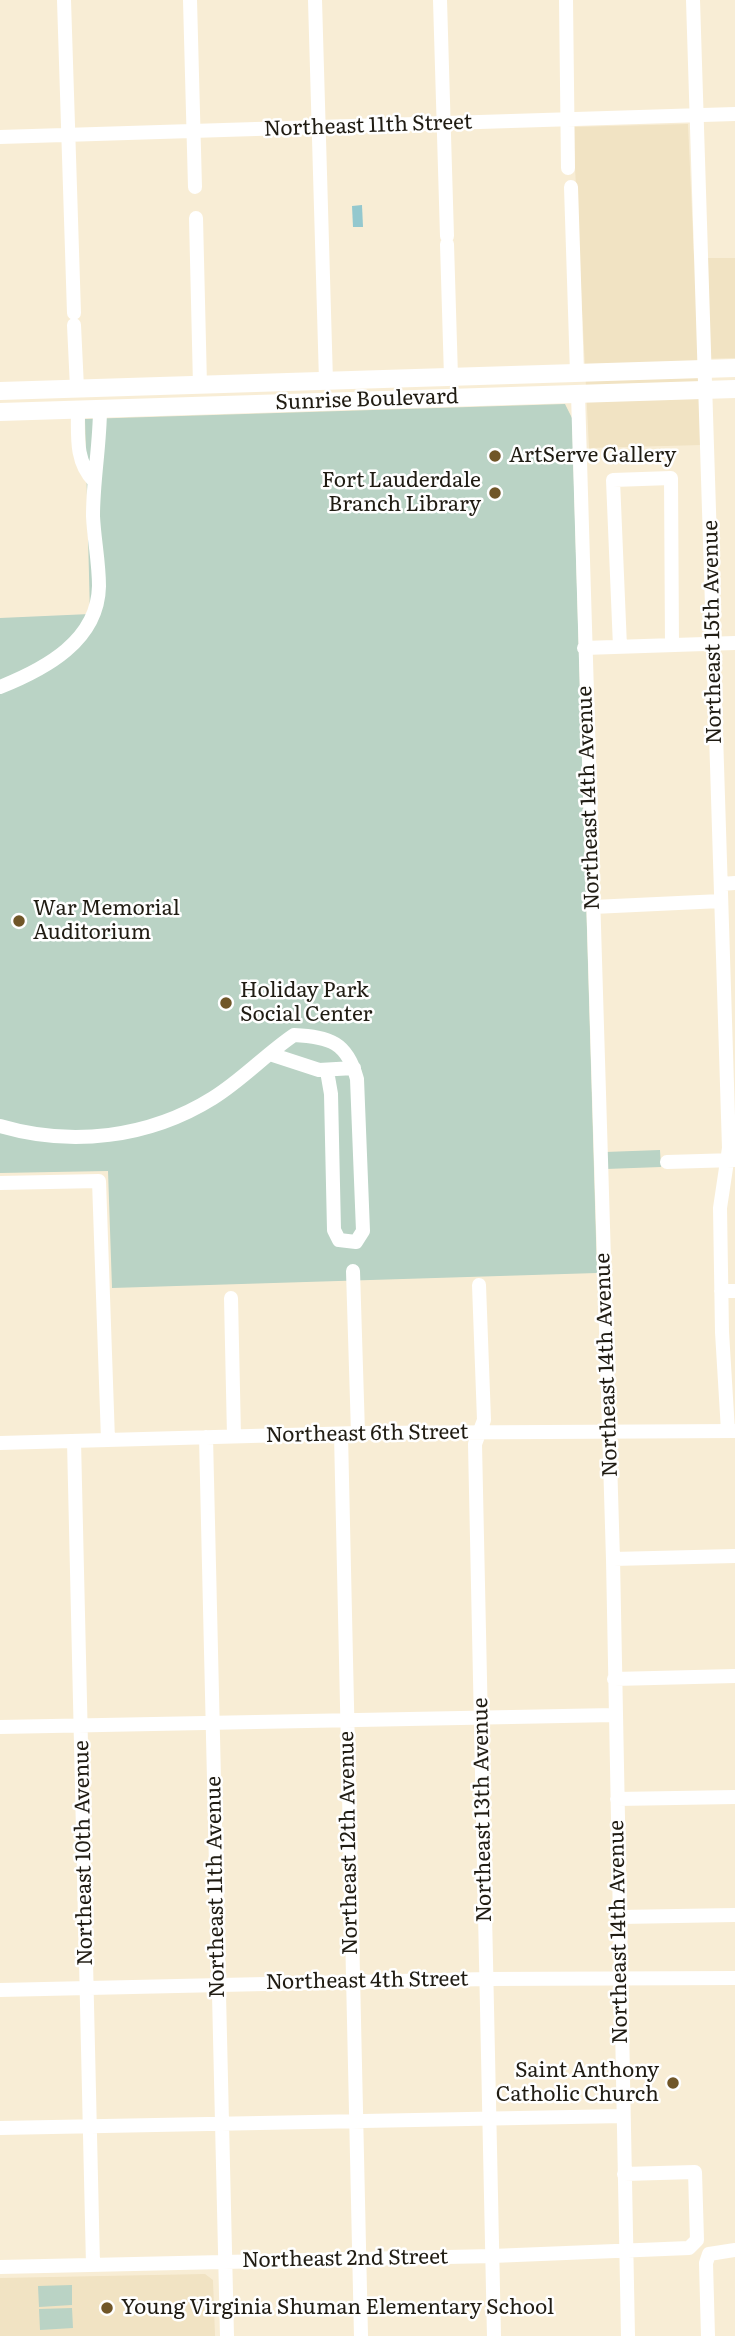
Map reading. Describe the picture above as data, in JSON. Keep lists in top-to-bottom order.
{
  "streets": {
    "main road": ["Sunrise Boulevard"],
    "street": [
      "Northeast 11th Street",
      "Northeast 15th Avenue",
      "Northeast 14th Avenue",
      "Northeast 6th Street",
      "Northeast 13th Avenue",
      "Northeast 12th Avenue",
      "Northeast 10th Avenue",
      "Northeast 11th Avenue",
      "Northeast 4th Street",
      "Northeast 2nd Street"
    ]
  },
  "crossings": [
    ["Northeast 11th Street", "Northeast 15th Avenue"],
    ["Sunrise Boulevard", "Northeast 15th Avenue"],
    ["Sunrise Boulevard", "Northeast 14th Avenue"],
    ["Northeast 15th Avenue", "Northeast 6th Street"],
    ["Northeast 14th Avenue", "Northeast 6th Street"],
    ["Northeast 14th Avenue", "Northeast 4th Street"],
    ["Northeast 14th Avenue", "Northeast 2nd Street"],
    ["Northeast 6th Street", "Northeast 13th Avenue"],
    ["Northeast 6th Street", "Northeast 12th Avenue"],
    ["Northeast 6th Street", "Northeast 10th Avenue"],
    ["Northeast 6th Street", "Northeast 11th Avenue"],
    ["Northeast 13th Avenue", "Northeast 4th Street"],
    ["Northeast 13th Avenue", "Northeast 2nd Street"],
    ["Northeast 12th Avenue", "Northeast 4th Street"],
    ["Northeast 12th Avenue", "Northeast 2nd Street"],
    ["Northeast 10th Avenue", "Northeast 4th Street"],
    ["Northeast 10th Avenue", "Northeast 2nd Street"],
    ["Northeast 11th Avenue", "Northeast 4th Street"],
    ["Northeast 11th Avenue", "Northeast 2nd Street"]
  ],
  "places": [
    "ArtServe Gallery",
    "Fort Lauderdale Branch Library",
    "War Memorial Auditorium",
    "Holiday Park Social Center",
    "Saint Anthony Catholic Church",
    "Young Virginia Shuman Elementary School"
  ]
}
